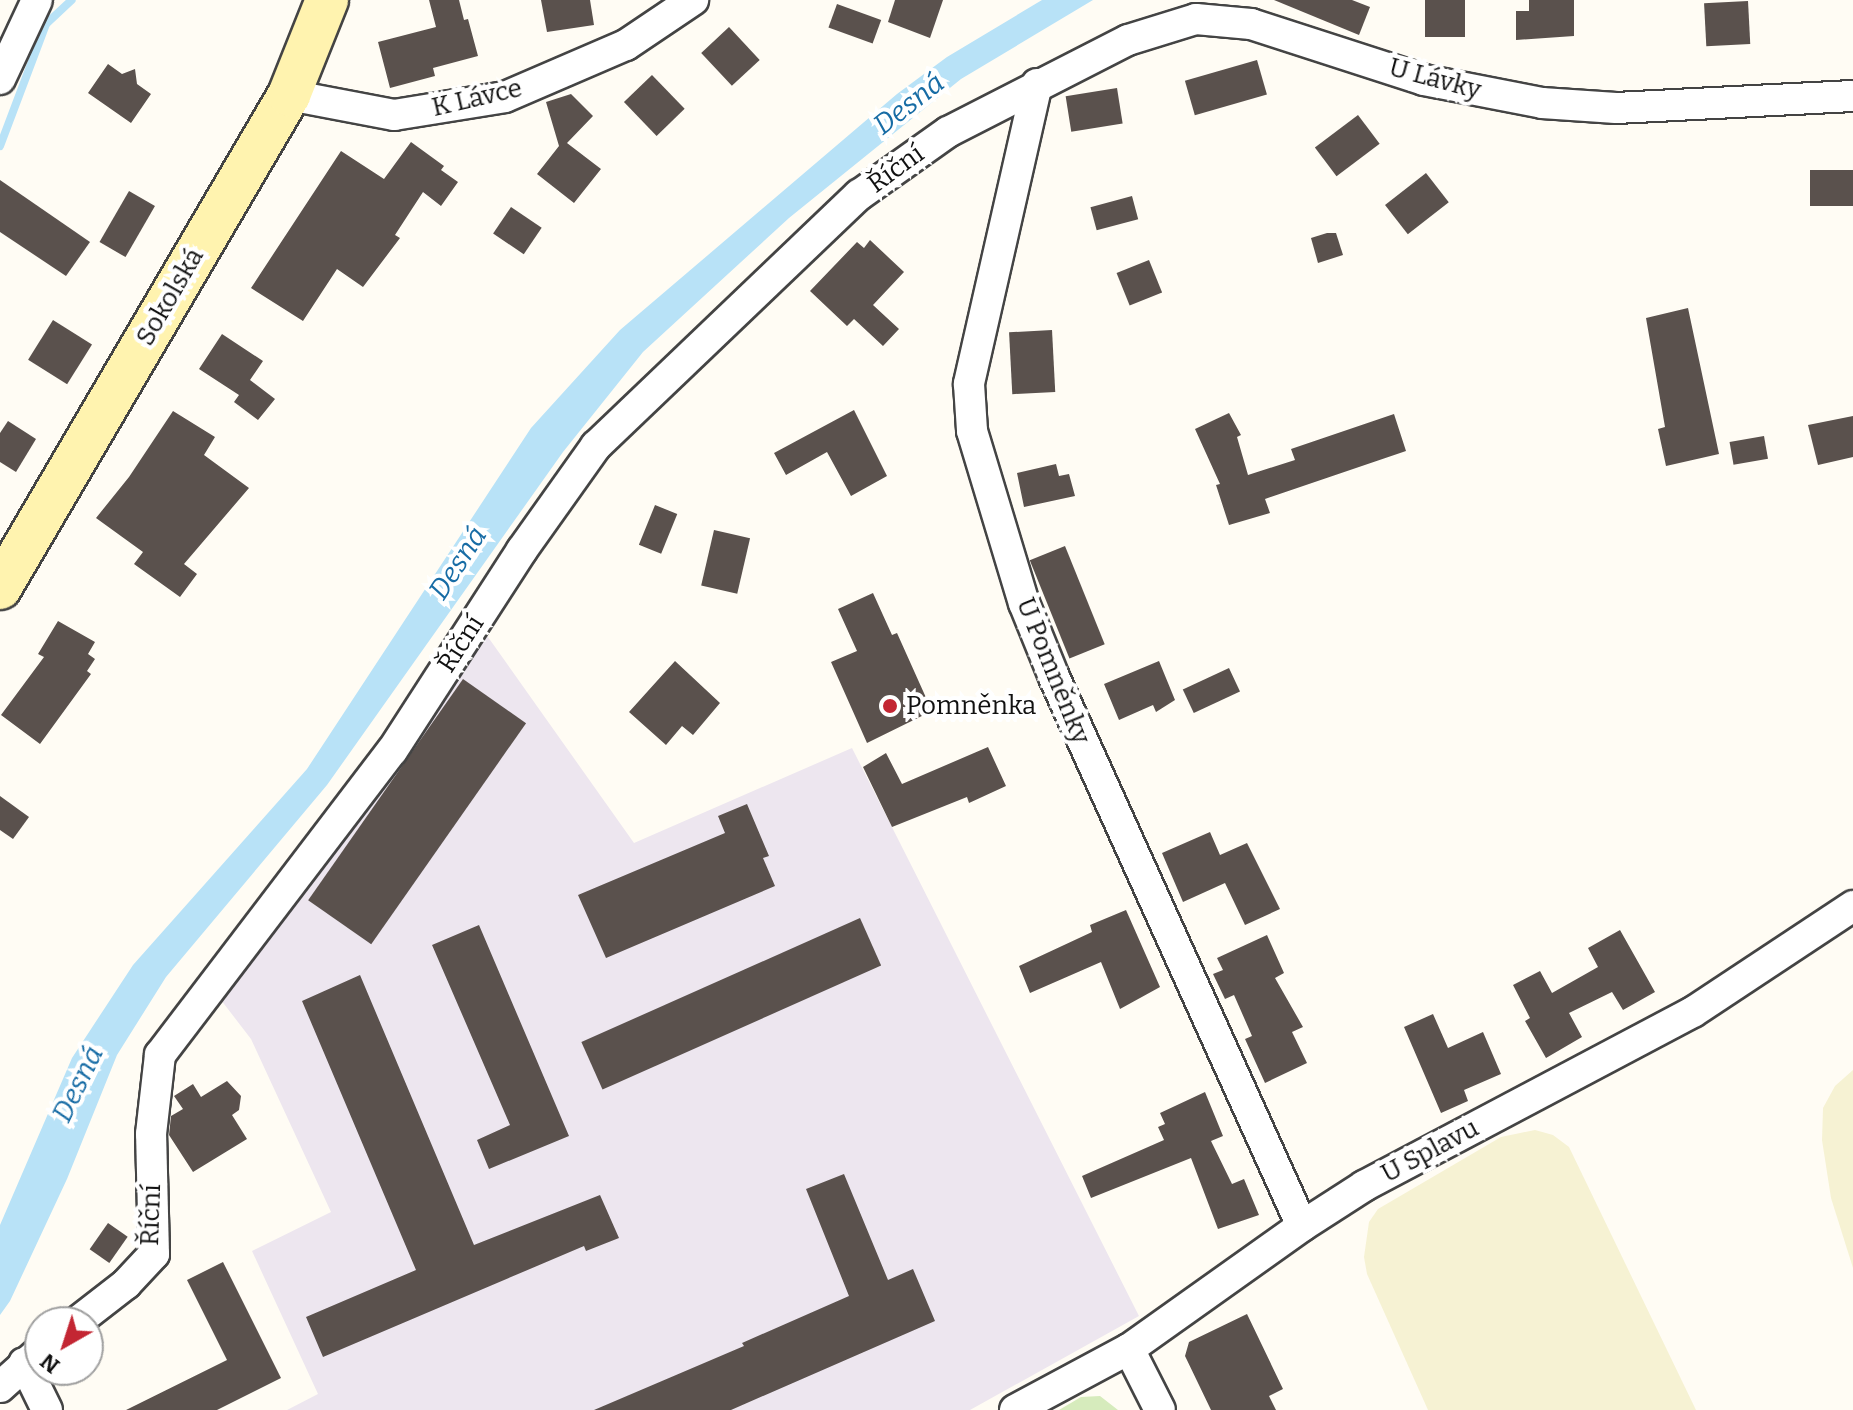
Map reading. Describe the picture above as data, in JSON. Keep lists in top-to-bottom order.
{
  "streets": {
    "street": [
      "U Lávky",
      "K Lávce",
      "Říční",
      "Sokolská",
      "U Pomněnky",
      "U Splavu"
    ]
  },
  "crossings": [
    ["U Lávky", "Říční"],
    ["U Lávky", "U Pomněnky"],
    ["K Lávce", "Sokolská"],
    ["Říční", "U Pomněnky"],
    ["U Pomněnky", "U Splavu"]
  ],
  "water": ["Desná"],
  "places": ["Pomněnka"],
  "north": "bottom left"
}
